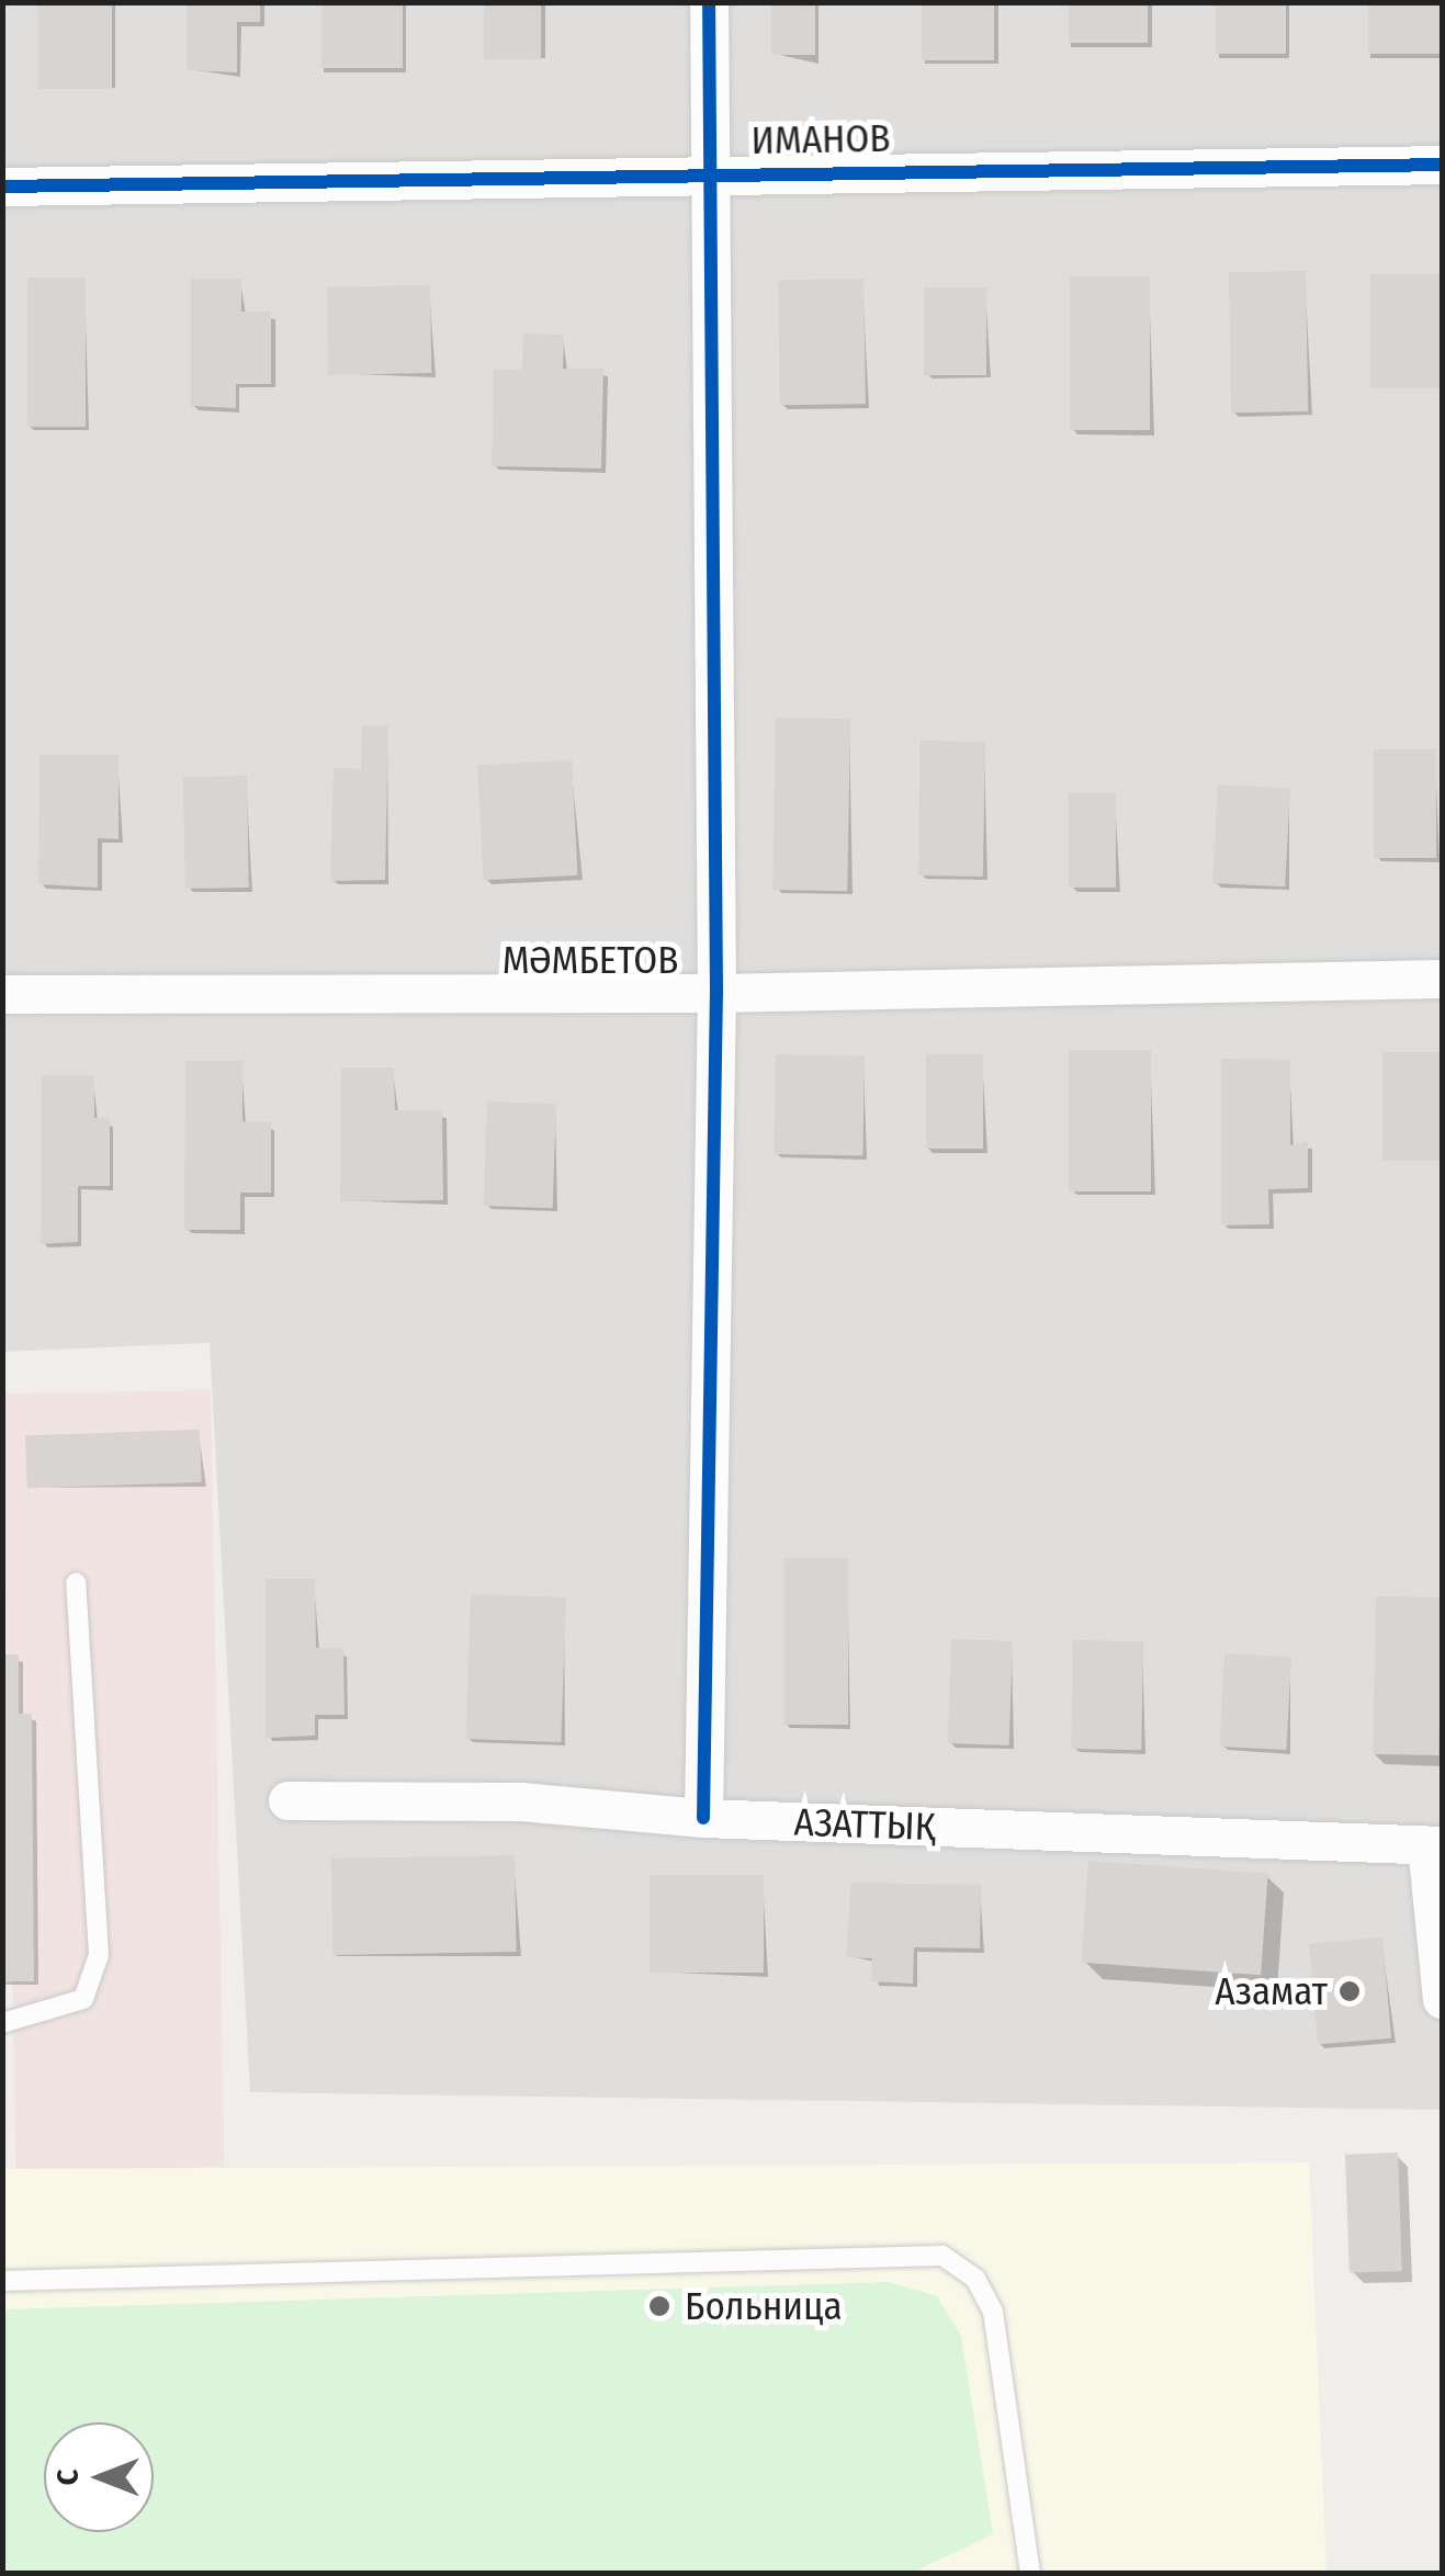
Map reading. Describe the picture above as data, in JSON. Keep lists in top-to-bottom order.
{
  "streets": {
    "street": ["ИМАНОВ", "МӘМБЕТОВ", "АЗАТТЫҚ"]
  },
  "places": ["Азамат", "Больница"],
  "north": "left"
}
